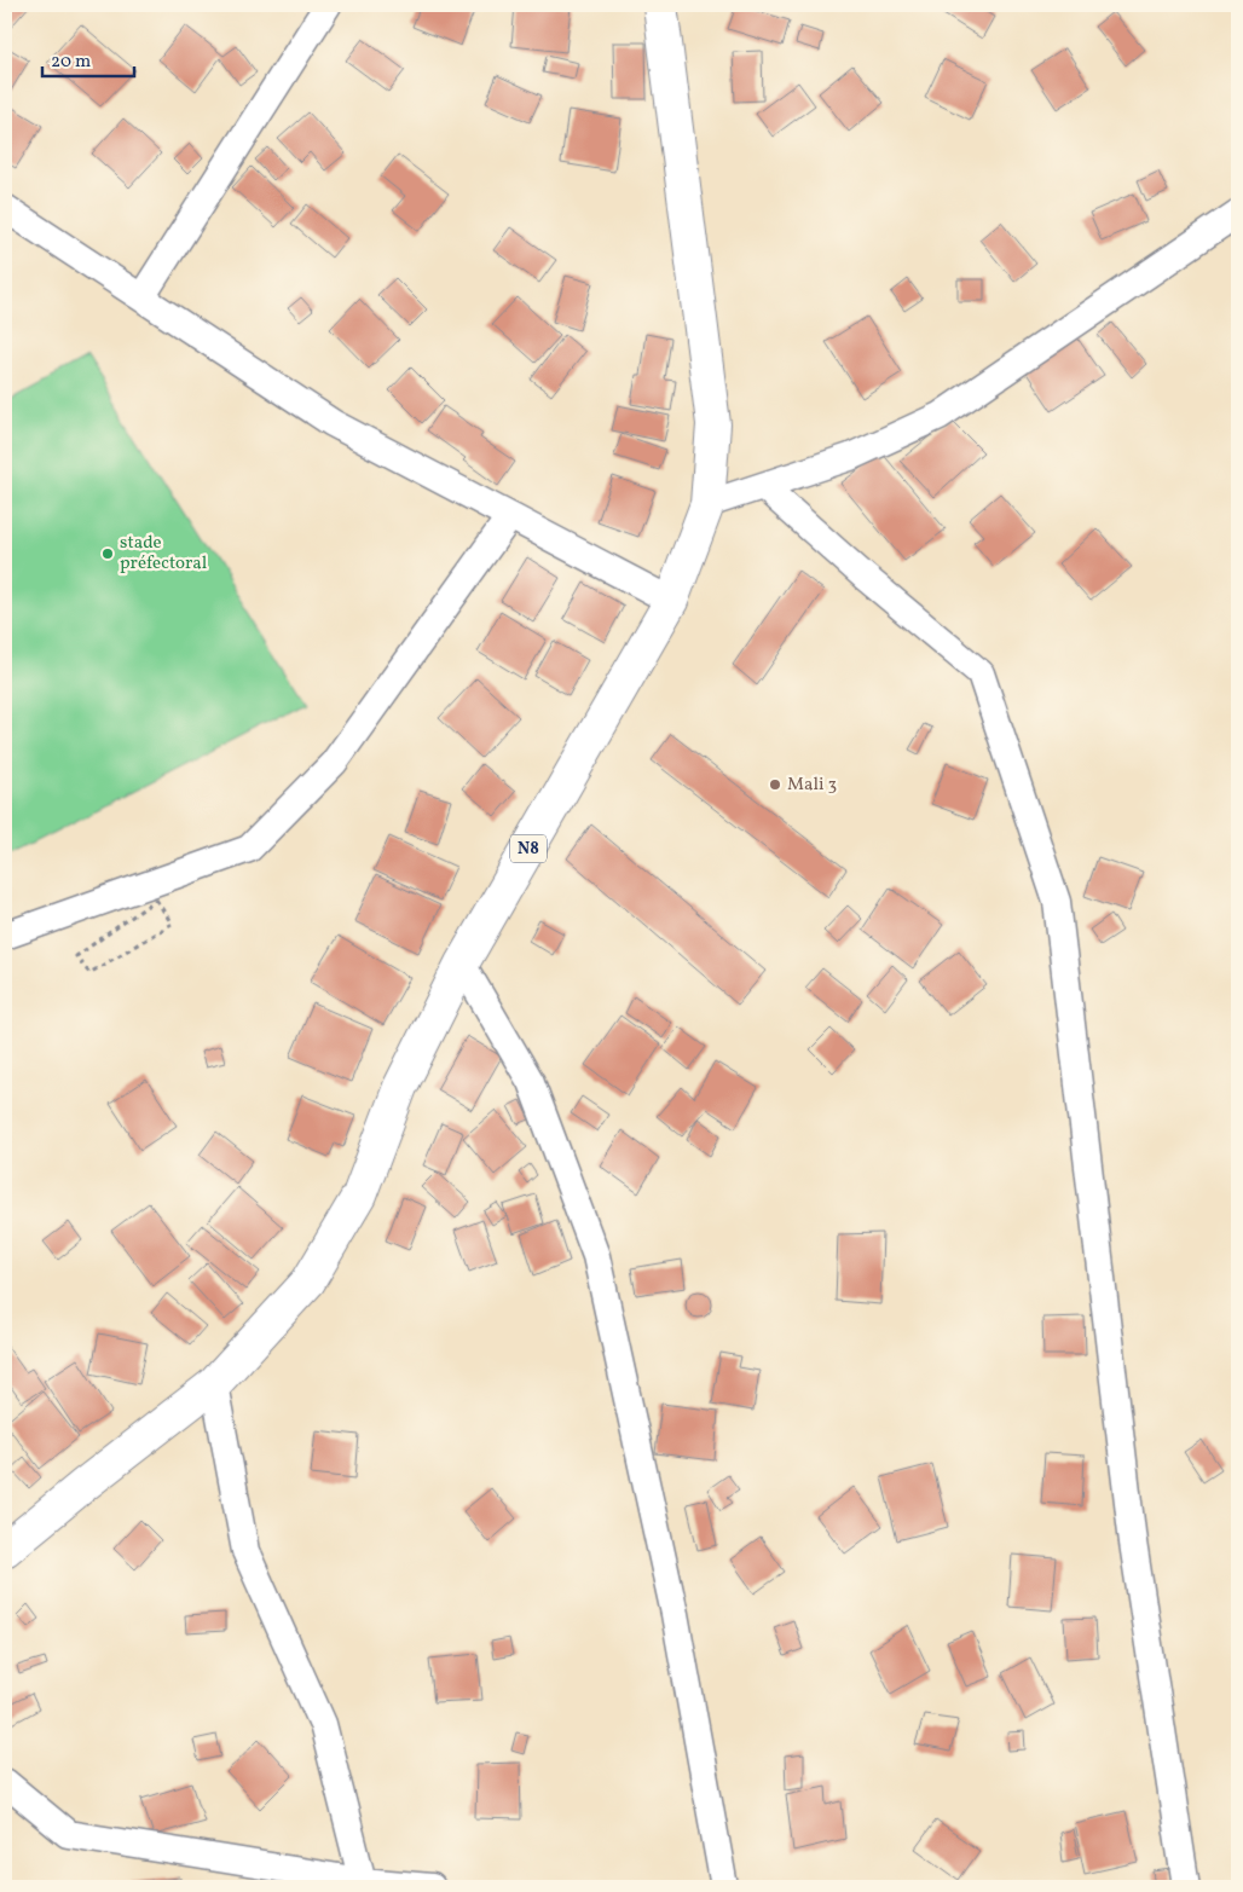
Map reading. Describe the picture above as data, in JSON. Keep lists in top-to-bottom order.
{
  "streets": {
    "main road": ["N8"]
  },
  "places": ["stade préfectoral", "Mali 3"],
  "scale_bar": "20 m"
}
